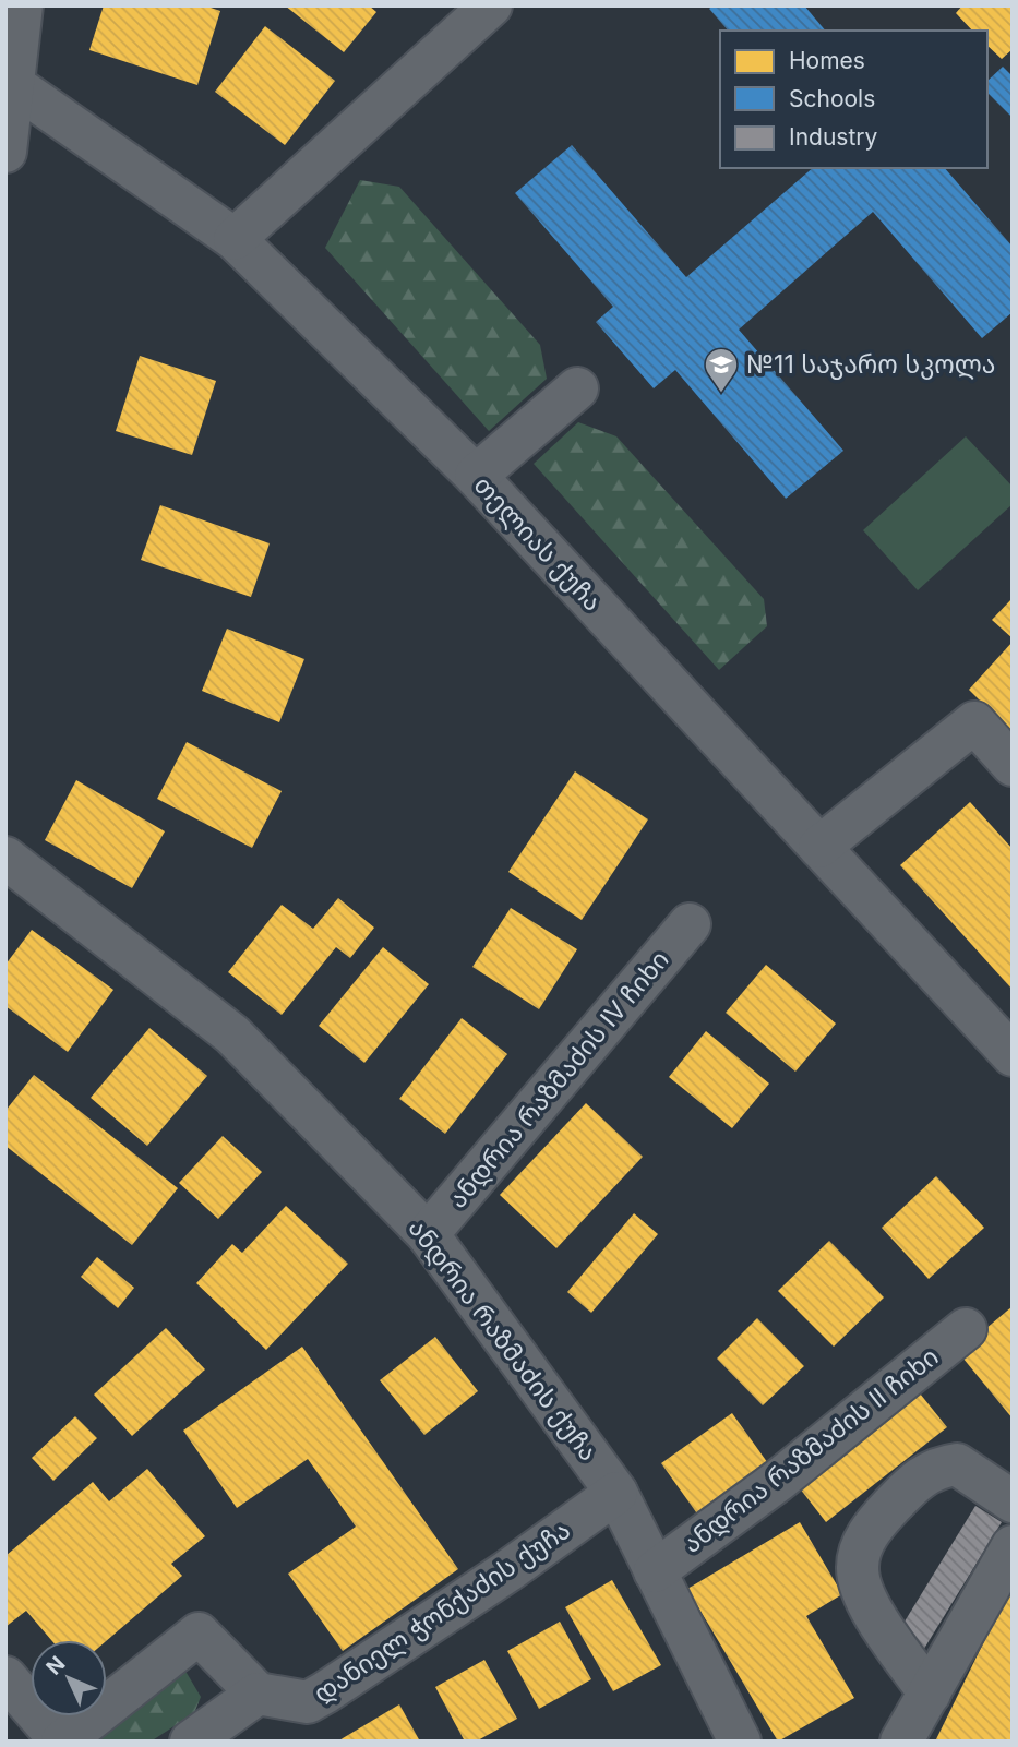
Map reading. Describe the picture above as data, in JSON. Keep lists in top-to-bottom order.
{
  "streets": {
    "street": [
      "თელიას ქუჩა",
      "ანდრია რაზმაძის IV ჩიხი",
      "ანდრია რაზმაძის ქუჩა",
      "ანდრია რაზმაძის II ჩიხი",
      "დანიელ ჭონქაძის ქუჩა"
    ]
  },
  "crossings": [
    ["ანდრია რაზმაძის IV ჩიხი", "ანდრია რაზმაძის ქუჩა"],
    ["ანდრია რაზმაძის ქუჩა", "ანდრია რაზმაძის II ჩიხი"],
    ["ანდრია რაზმაძის ქუჩა", "დანიელ ჭონქაძის ქუჩა"]
  ],
  "places": {
    "school or university": ["№11 საჯარო სკოლა"]
  },
  "legend": ["Homes", "Schools", "Industry"],
  "north": "top left"
}
